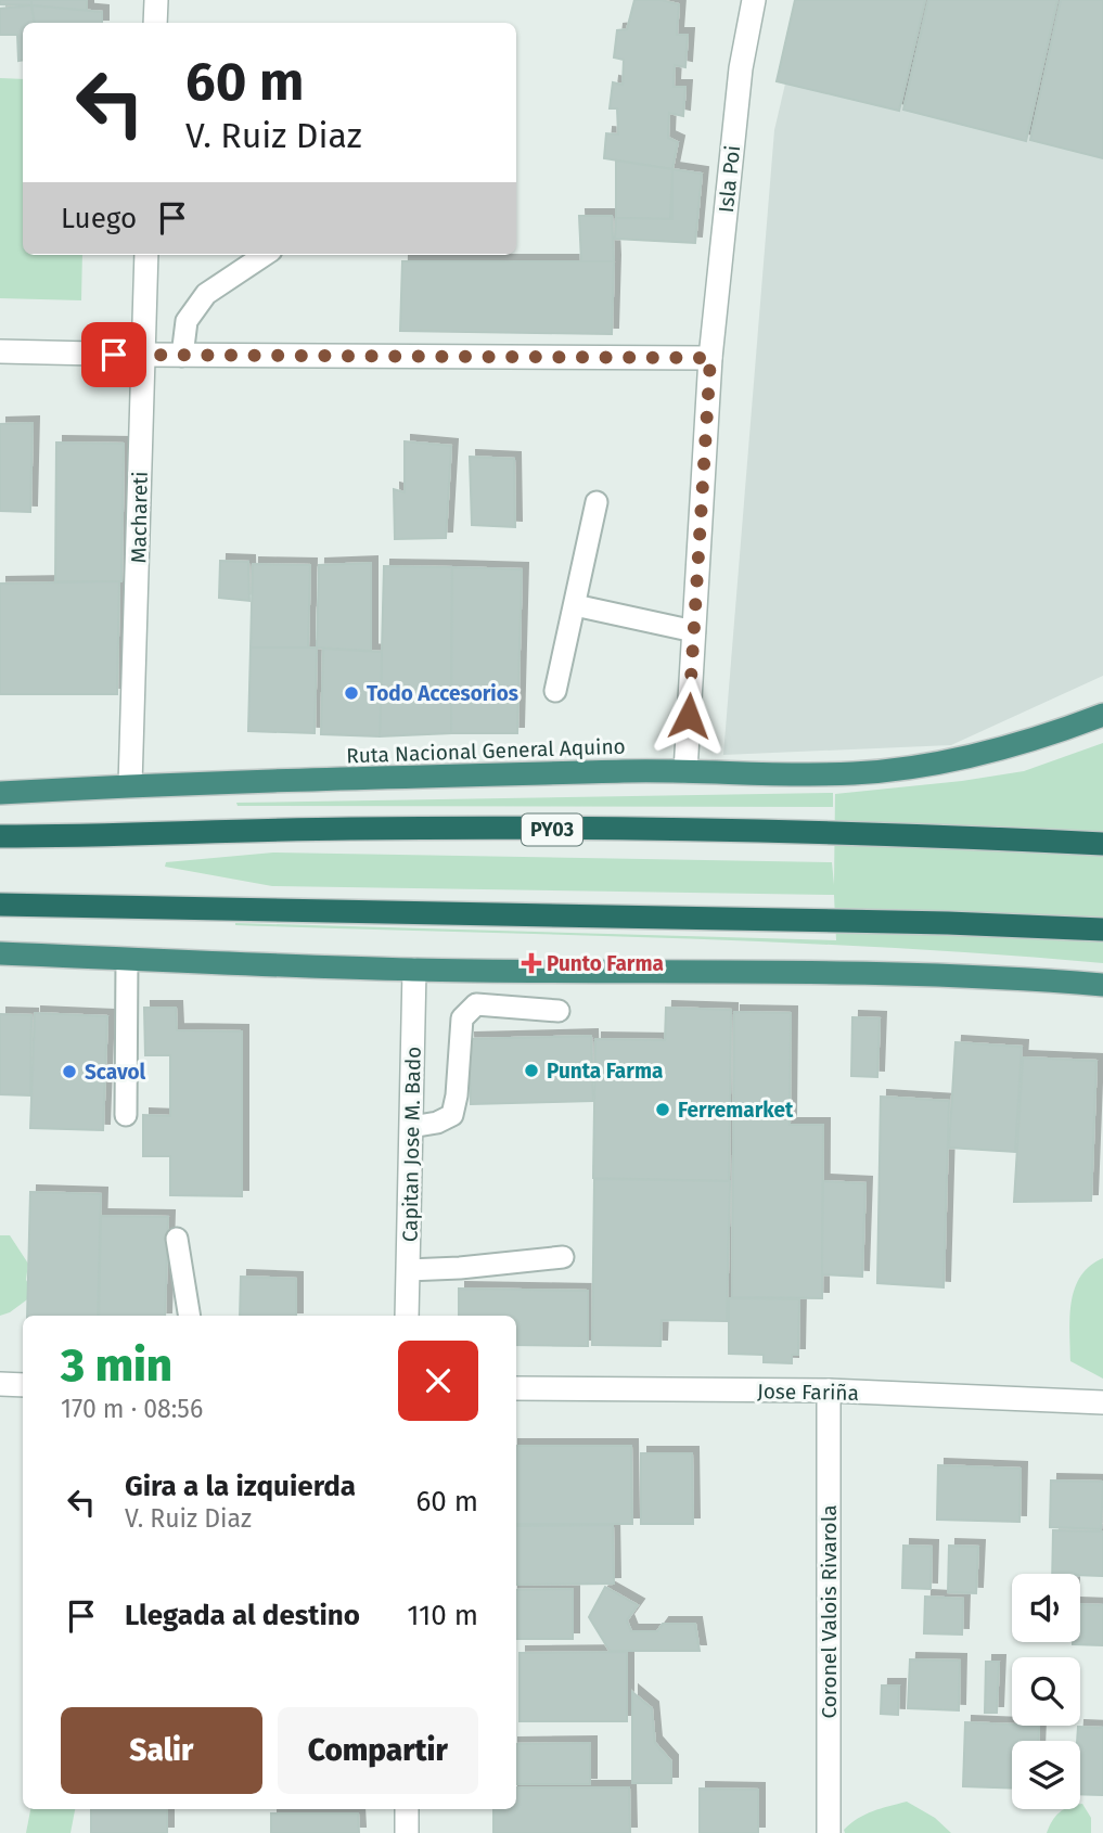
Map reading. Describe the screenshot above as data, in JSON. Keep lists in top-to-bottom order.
{
  "streets": {
    "highway": ["Ruta Nacional General Aquino", "PY03"],
    "street": [
      "Isla Poi",
      "Machareti",
      "Capitan Jose M. Bado",
      "Jose Fariña",
      "Coronel Valois Rivarola"
    ]
  },
  "crossings": [
    ["Isla Poi", "Ruta Nacional General Aquino"],
    ["Machareti", "Ruta Nacional General Aquino"],
    ["Jose Fariña", "Coronel Valois Rivarola"]
  ],
  "places": {
    "other": [
      "Todo Accesorios",
      "Punta Farma",
      "Scavol",
      "Ferremarket"
    ],
    "health": ["Punto Farma"]
  },
  "page": {
    "turn": ["60 m", "V. Ruiz Diaz"],
    "then": "Luego",
    "heading": ["3 min", "170 m · 08:56"],
    "list": [
      {
        "name": "Gira a la izquierda",
        "note": "V. Ruiz Diaz",
        "value": "60 m"
      },
      {
        "name": "Llegada al destino",
        "value": "110 m"
      }
    ],
    "buttons": ["Salir", "Compartir"]
  }
}
